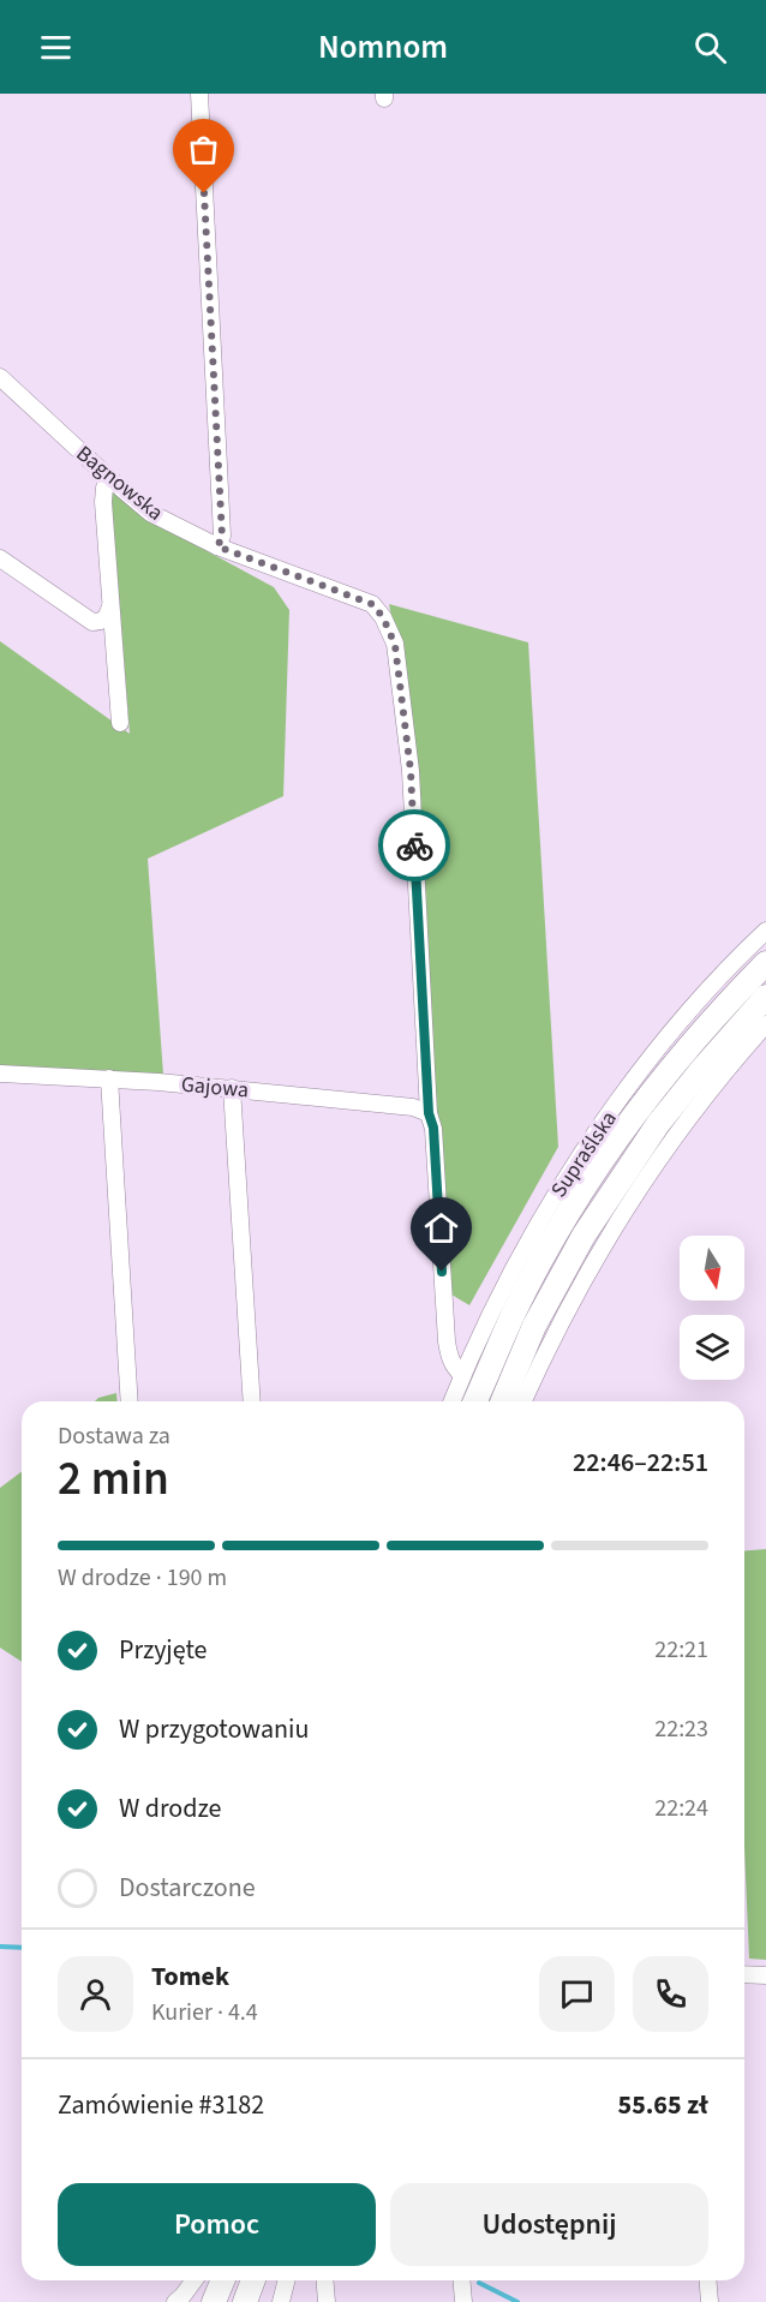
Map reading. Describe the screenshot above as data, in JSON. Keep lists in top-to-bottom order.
{
  "streets": {
    "street": ["Bagnowska", "Gajowa", "Supraślska"]
  },
  "crossings": [
    ["Bagnowska", "Gajowa"],
    ["Bagnowska", "Supraślska"]
  ],
  "north": "bottom",
  "page": {
    "header": "Nomnom",
    "heading": ["2 min", "Dostawa za", "22:46–22:51"],
    "panel": [
      "Tomek",
      "Kurier · 4.4",
      "Zamówienie #3182",
      "55.65 zł"
    ],
    "bar": "W drodze · 190 m",
    "list": [
      ["Przyjęte", "22:21"],
      ["W przygotowaniu", "22:23"],
      ["W drodze", "22:24"],
      "Dostarczone"
    ],
    "buttons": ["Pomoc", "Udostępnij"]
  }
}
